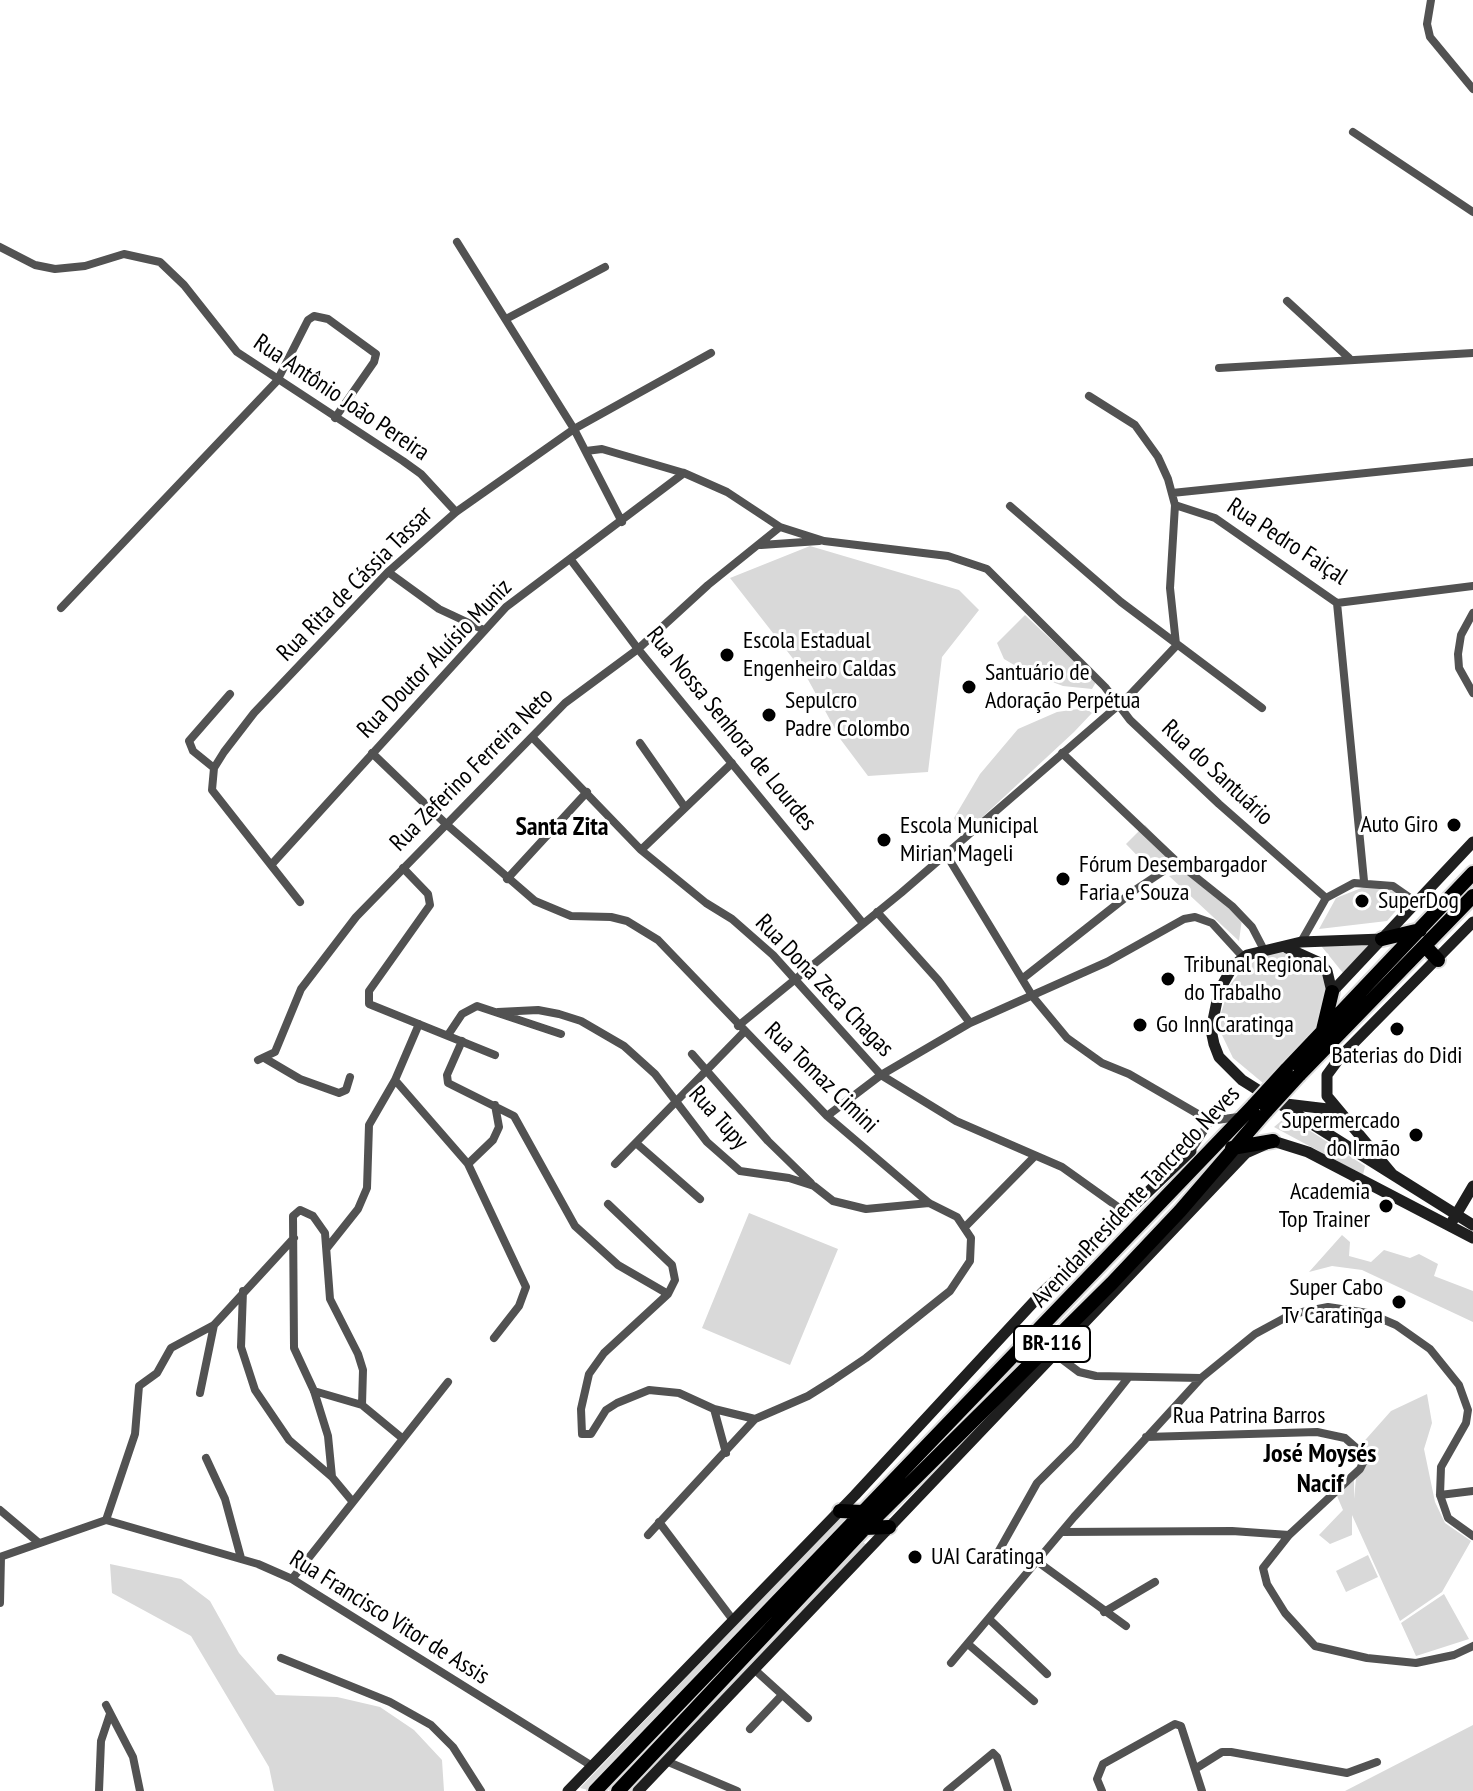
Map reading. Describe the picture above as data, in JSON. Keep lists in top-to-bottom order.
{
  "streets": {
    "highway": ["Avenida Presidente Tancredo Neves", "BR-116"],
    "street": [
      "Rua Antônio João Pereira",
      "Rua Pedro Faiçal",
      "Rua Rita de Cássia Tassar",
      "Rua Doutor Aluísio Muniz",
      "Rua Nossa Senhora de Lourdes",
      "Rua Zeferino Ferreira Neto",
      "Rua do Santuário",
      "Rua Dona Zeca Chagas",
      "Rua Tomaz Cimini",
      "Rua Tupy",
      "Rua Patrina Barros",
      "Rua Francisco Vitor de Assis"
    ]
  },
  "crossings": [
    ["Rua Antônio João Pereira", "Rua Rita de Cássia Tassar"],
    ["Rua Doutor Aluísio Muniz", "Rua Nossa Senhora de Lourdes"],
    ["Rua Nossa Senhora de Lourdes", "Rua Zeferino Ferreira Neto"],
    ["Rua Zeferino Ferreira Neto", "Rua Dona Zeca Chagas"],
    ["Rua Dona Zeca Chagas", "Avenida Presidente Tancredo Neves"],
    ["Rua Tomaz Cimini", "Rua Tupy"],
    ["Avenida Presidente Tancredo Neves", "Rua Francisco Vitor de Assis"]
  ],
  "districts": ["Santa Zita", "José Moysés Nacif"],
  "places": [
    "Escola Estadual Engenheiro Caldas",
    "Santuário de Adoração Perpétua",
    "Sepulcro Padre Colombo",
    "Auto Giro",
    "Escola Municipal Mirian Mageli",
    "Fórum Desembargador Faria e Souza",
    "SuperDog",
    "Tribunal Regional do Trabalho",
    "Go Inn Caratinga",
    "Baterias do Didi",
    "Supermercado do Irmão",
    "Academia Top Trainer",
    "Super Cabo Tv Caratinga",
    "UAI Caratinga"
  ]
}
